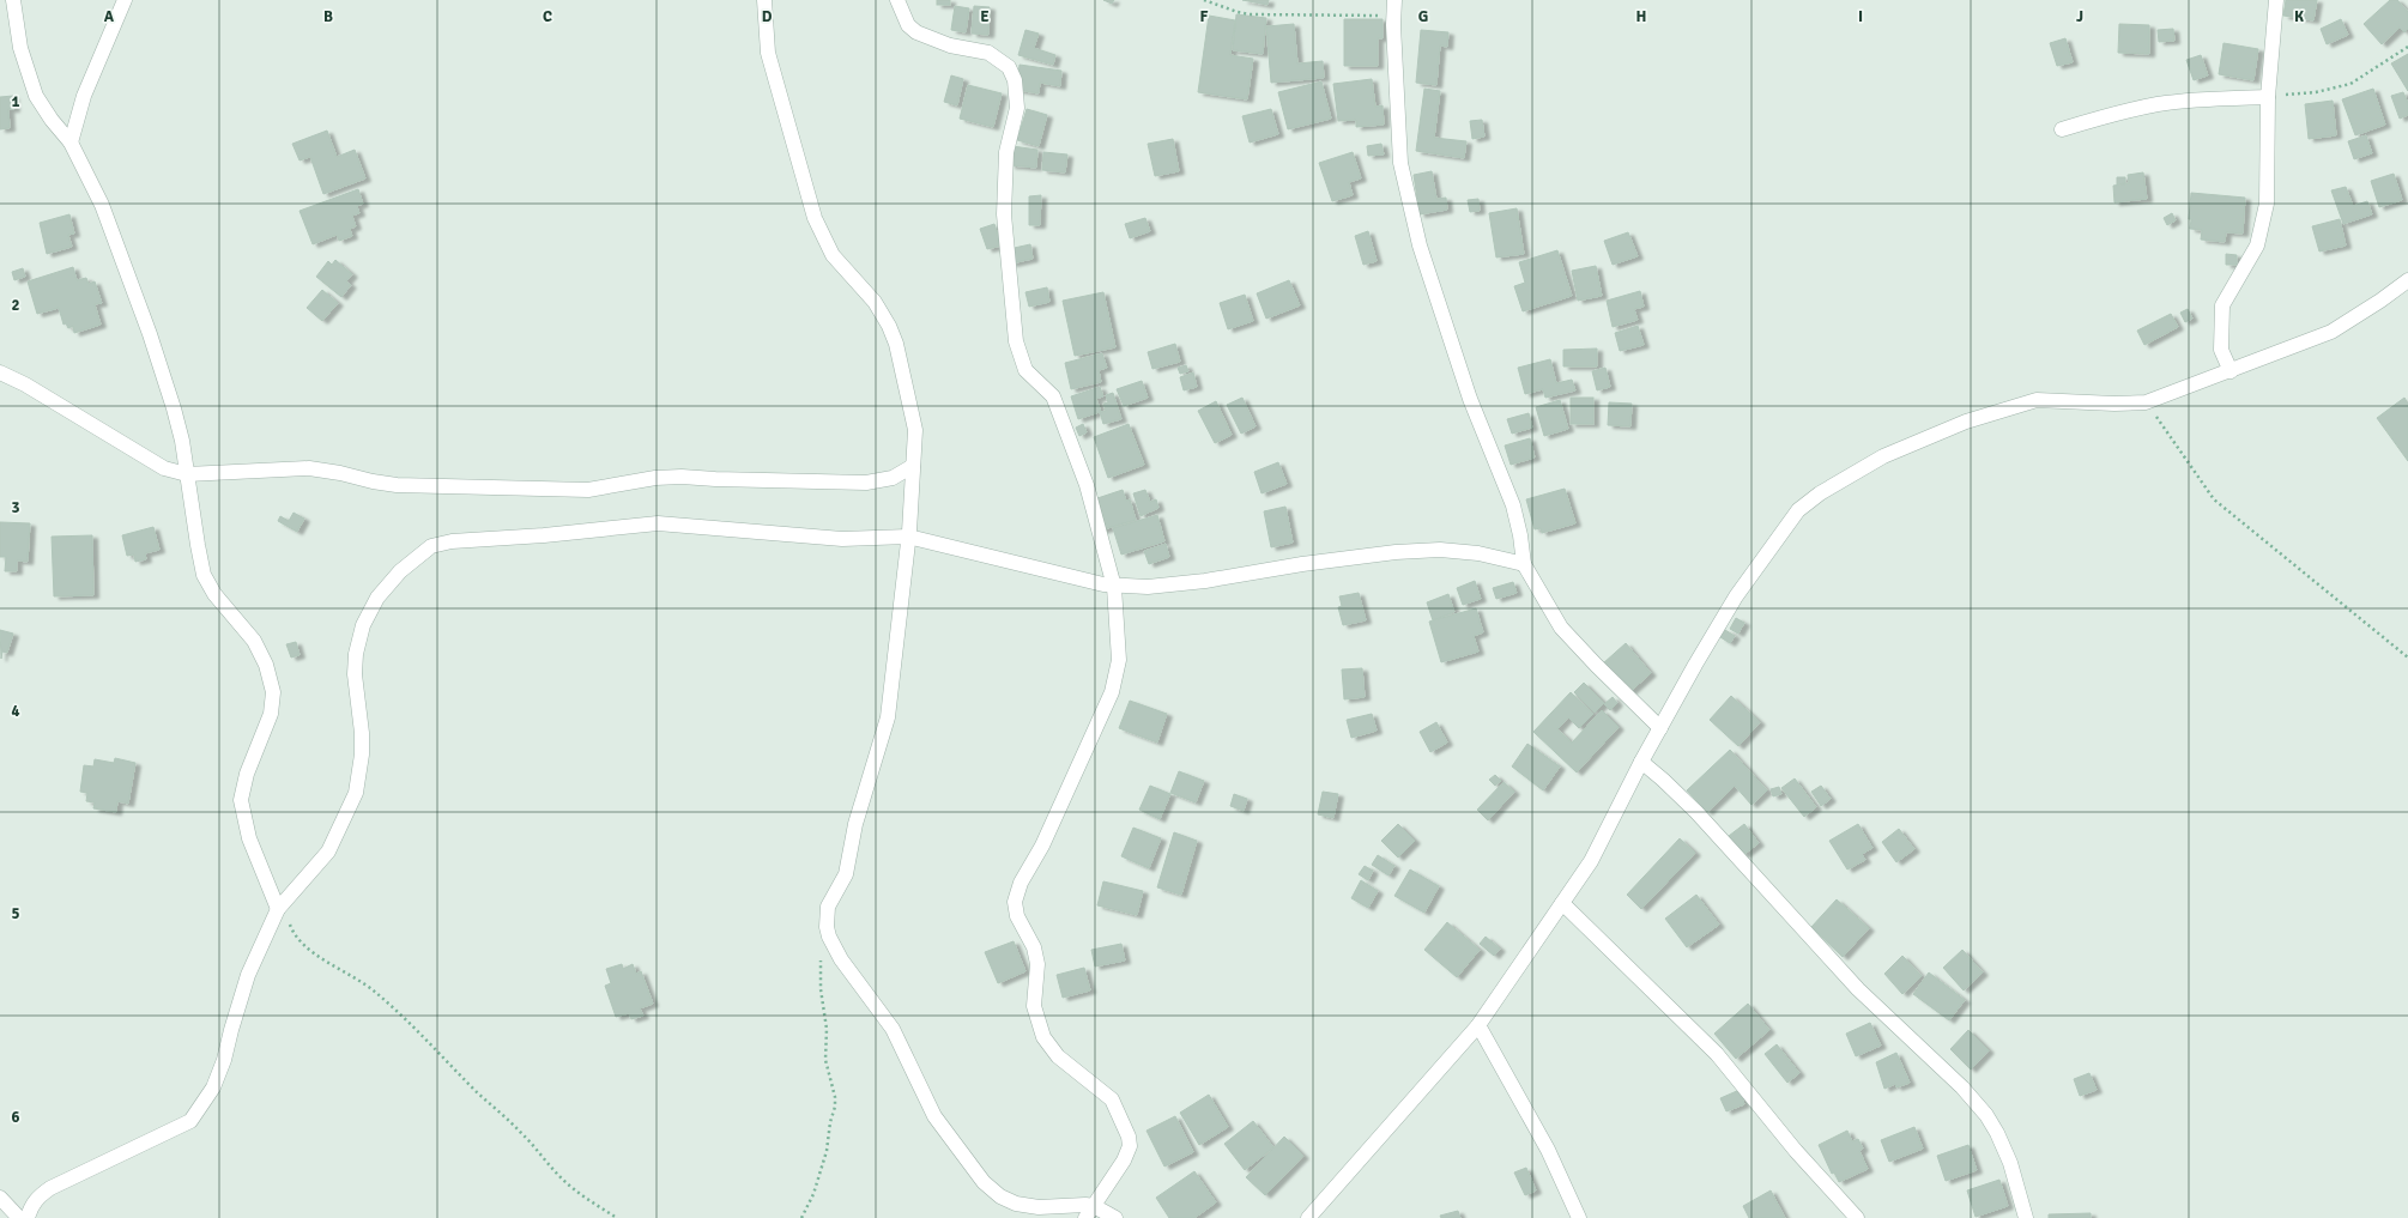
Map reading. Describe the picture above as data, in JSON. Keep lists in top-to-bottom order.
{
  "grid": {
    "columns": [
      "A",
      "B",
      "C",
      "D",
      "E",
      "F",
      "G",
      "H",
      "I",
      "J",
      "K"
    ],
    "rows": [
      "1",
      "2",
      "3",
      "4",
      "5",
      "6"
    ]
  }
}
